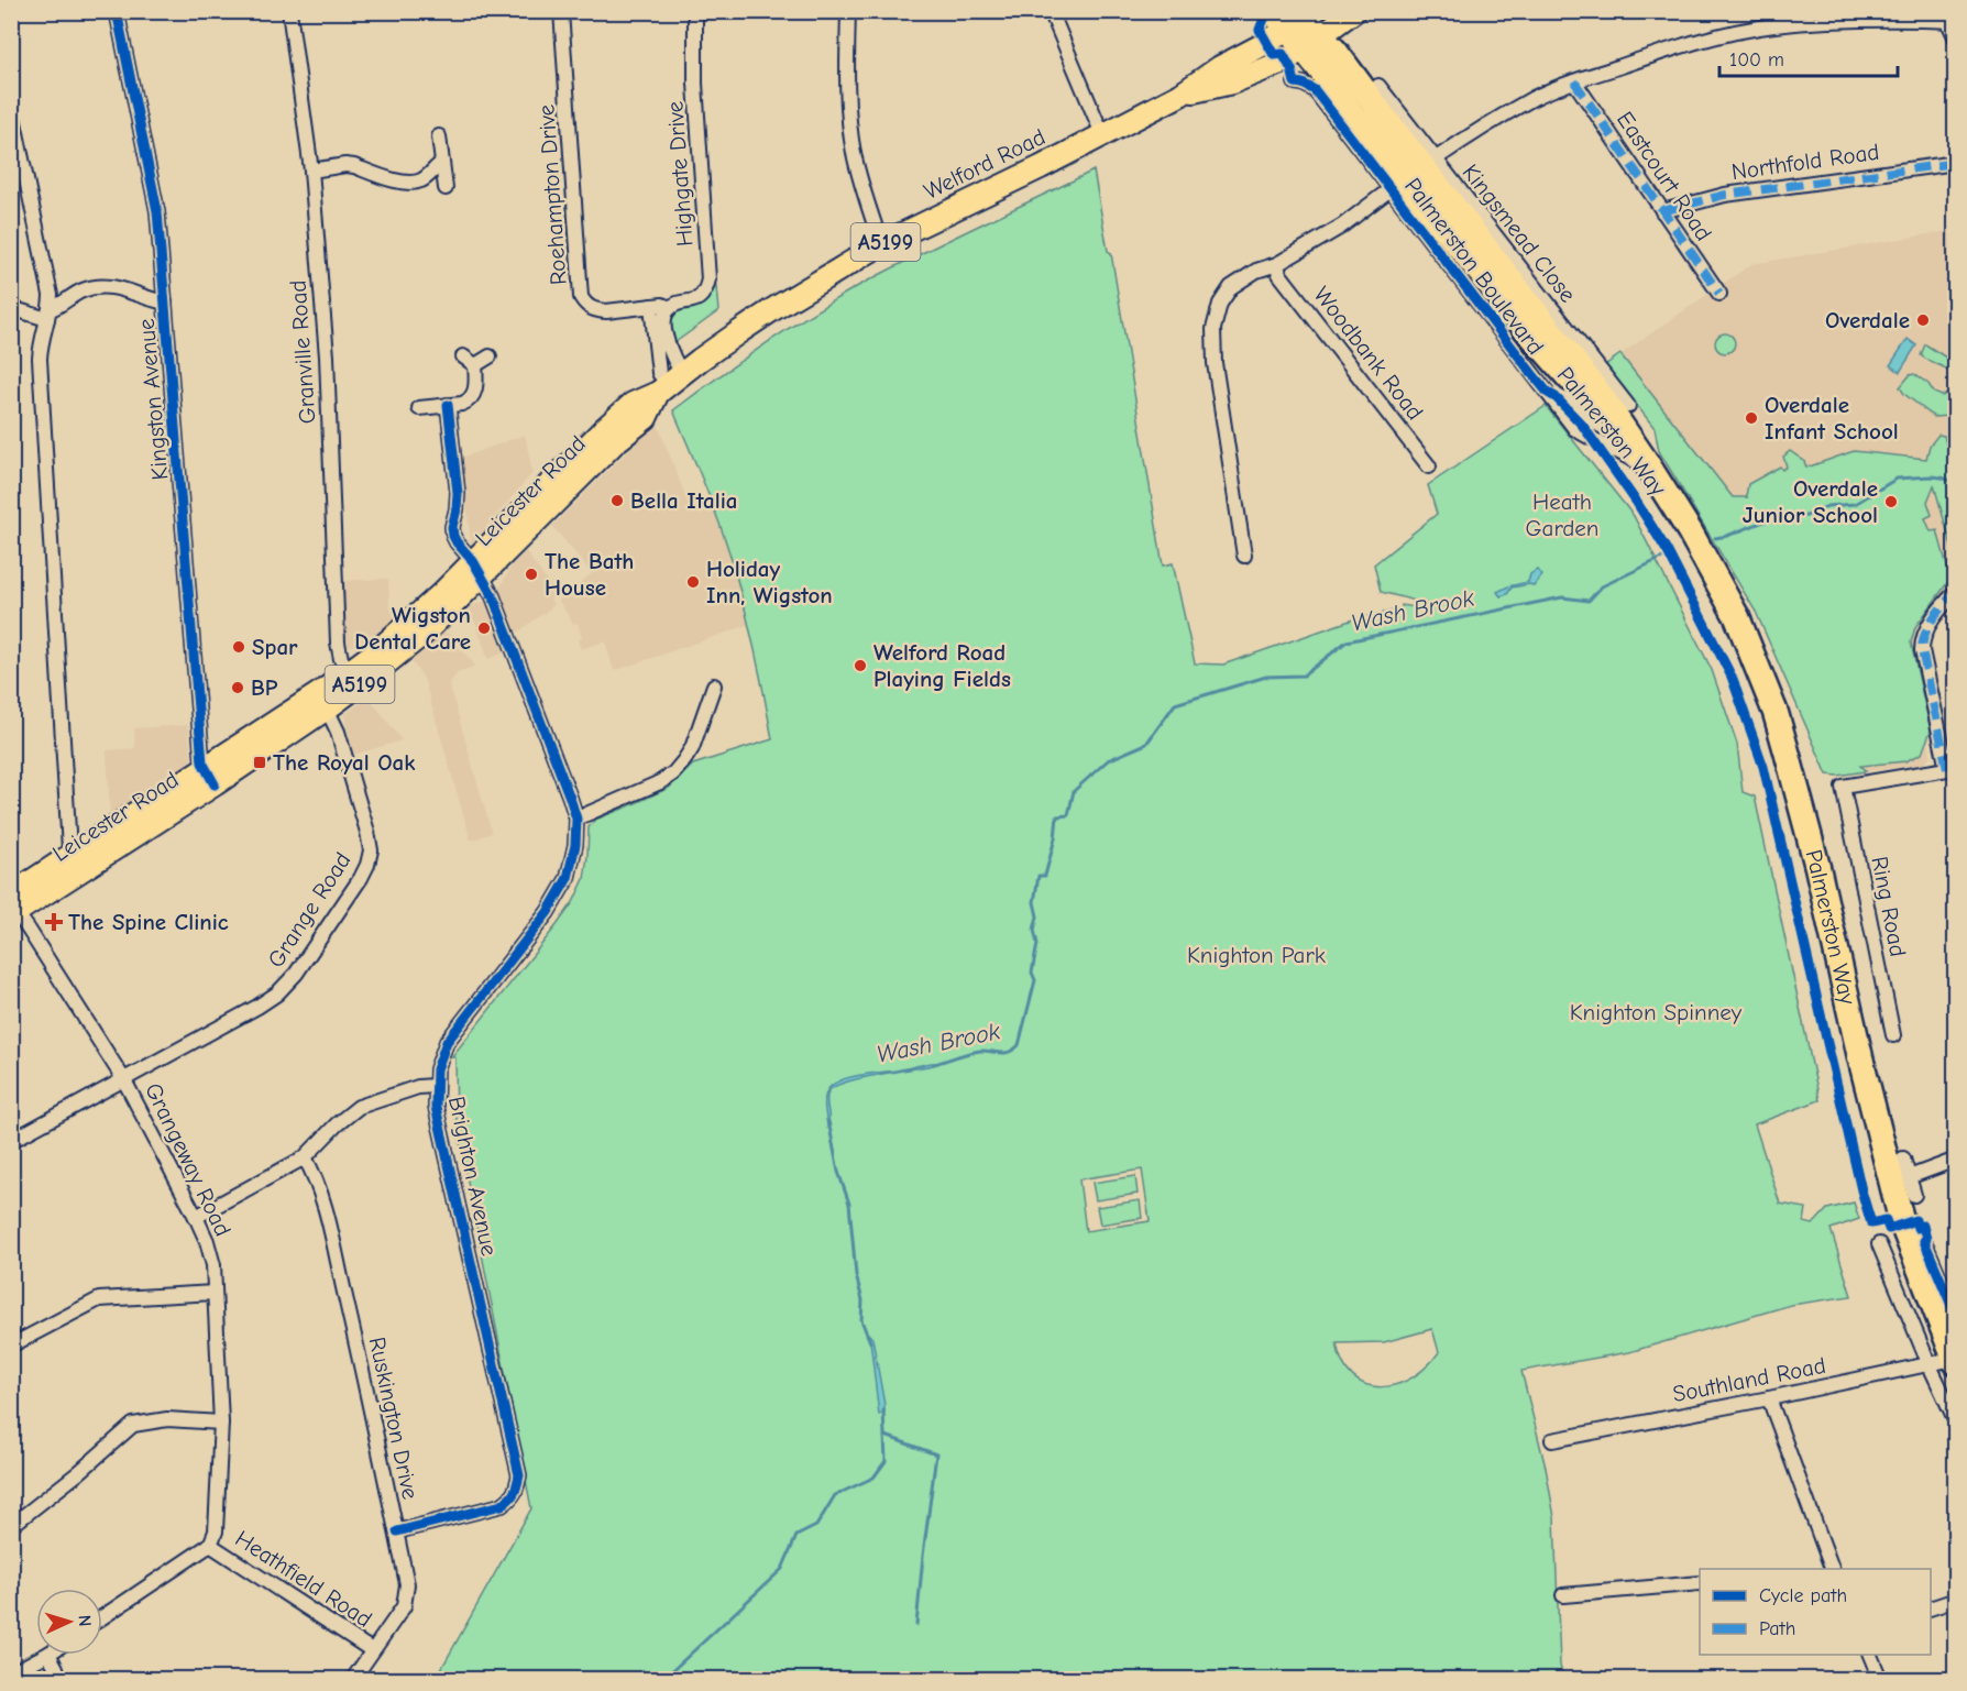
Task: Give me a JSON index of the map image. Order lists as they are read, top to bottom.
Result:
{
  "streets": {
    "highway": ["Palmerston Way"],
    "main road": ["Welford Road", "A5199", "Leicester Road"],
    "street": [
      "Northfold Road",
      "Highgate Drive",
      "Eastcourt Road",
      "Roehampton Drive",
      "Kingsmead Close",
      "Palmerston Boulevard",
      "Granville Road",
      "Woodbank Road",
      "Kingston Avenue",
      "Ring Road",
      "Grange Road",
      "Grangeway Road",
      "Brighton Avenue",
      "Southland Road",
      "Ruskington Drive",
      "Heathfield Road"
    ]
  },
  "crossings": [
    ["Northfold Road", "Eastcourt Road"],
    ["Welford Road", "Palmerston Way"],
    ["Welford Road", "Leicester Road"],
    ["Highgate Drive", "Roehampton Drive"],
    ["Palmerston Boulevard", "Palmerston Way"],
    ["Granville Road", "Leicester Road"],
    ["Kingston Avenue", "Leicester Road"],
    ["Palmerston Way", "Southland Road"],
    ["Leicester Road", "Grange Road"],
    ["Leicester Road", "Grangeway Road"],
    ["Leicester Road", "Brighton Avenue"],
    ["Grange Road", "Grangeway Road"],
    ["Grangeway Road", "Heathfield Road"],
    ["Brighton Avenue", "Ruskington Drive"],
    ["Ruskington Drive", "Heathfield Road"]
  ],
  "water": ["Wash Brook"],
  "parks": ["Heath Garden", "Knighton Park", "Knighton Spinney"],
  "places": {
    "other": [
      "Overdale",
      "Overdale Infant School",
      "Bella Italia",
      "Overdale Junior School",
      "The Bath House",
      "Holiday Inn, Wigston",
      "Wigston Dental Care",
      "Spar",
      "Welford Road Playing Fields",
      "BP"
    ],
    "transit": ["The Royal Oak"],
    "health": ["The Spine Clinic"]
  },
  "legend": ["Cycle path", "Path"],
  "scale_bar": "100 m",
  "north": "right"
}
